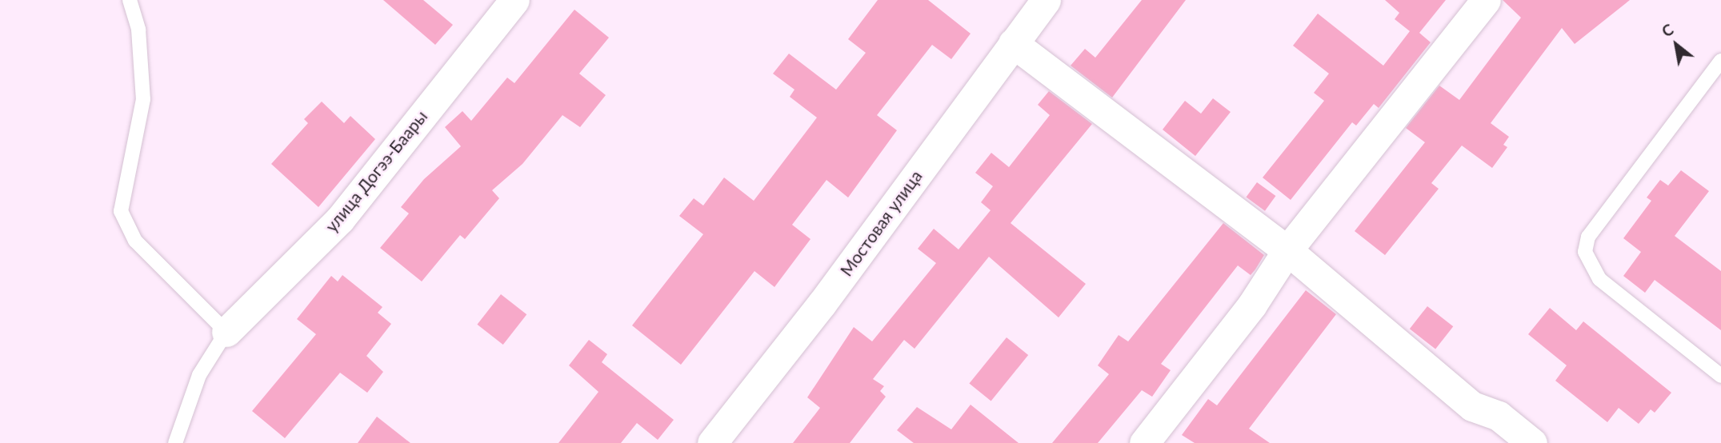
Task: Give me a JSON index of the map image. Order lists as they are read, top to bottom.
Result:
{
  "streets": {
    "street": ["улица Догээ-Баары", "Мостовая улица"]
  },
  "north": "top left"
}
